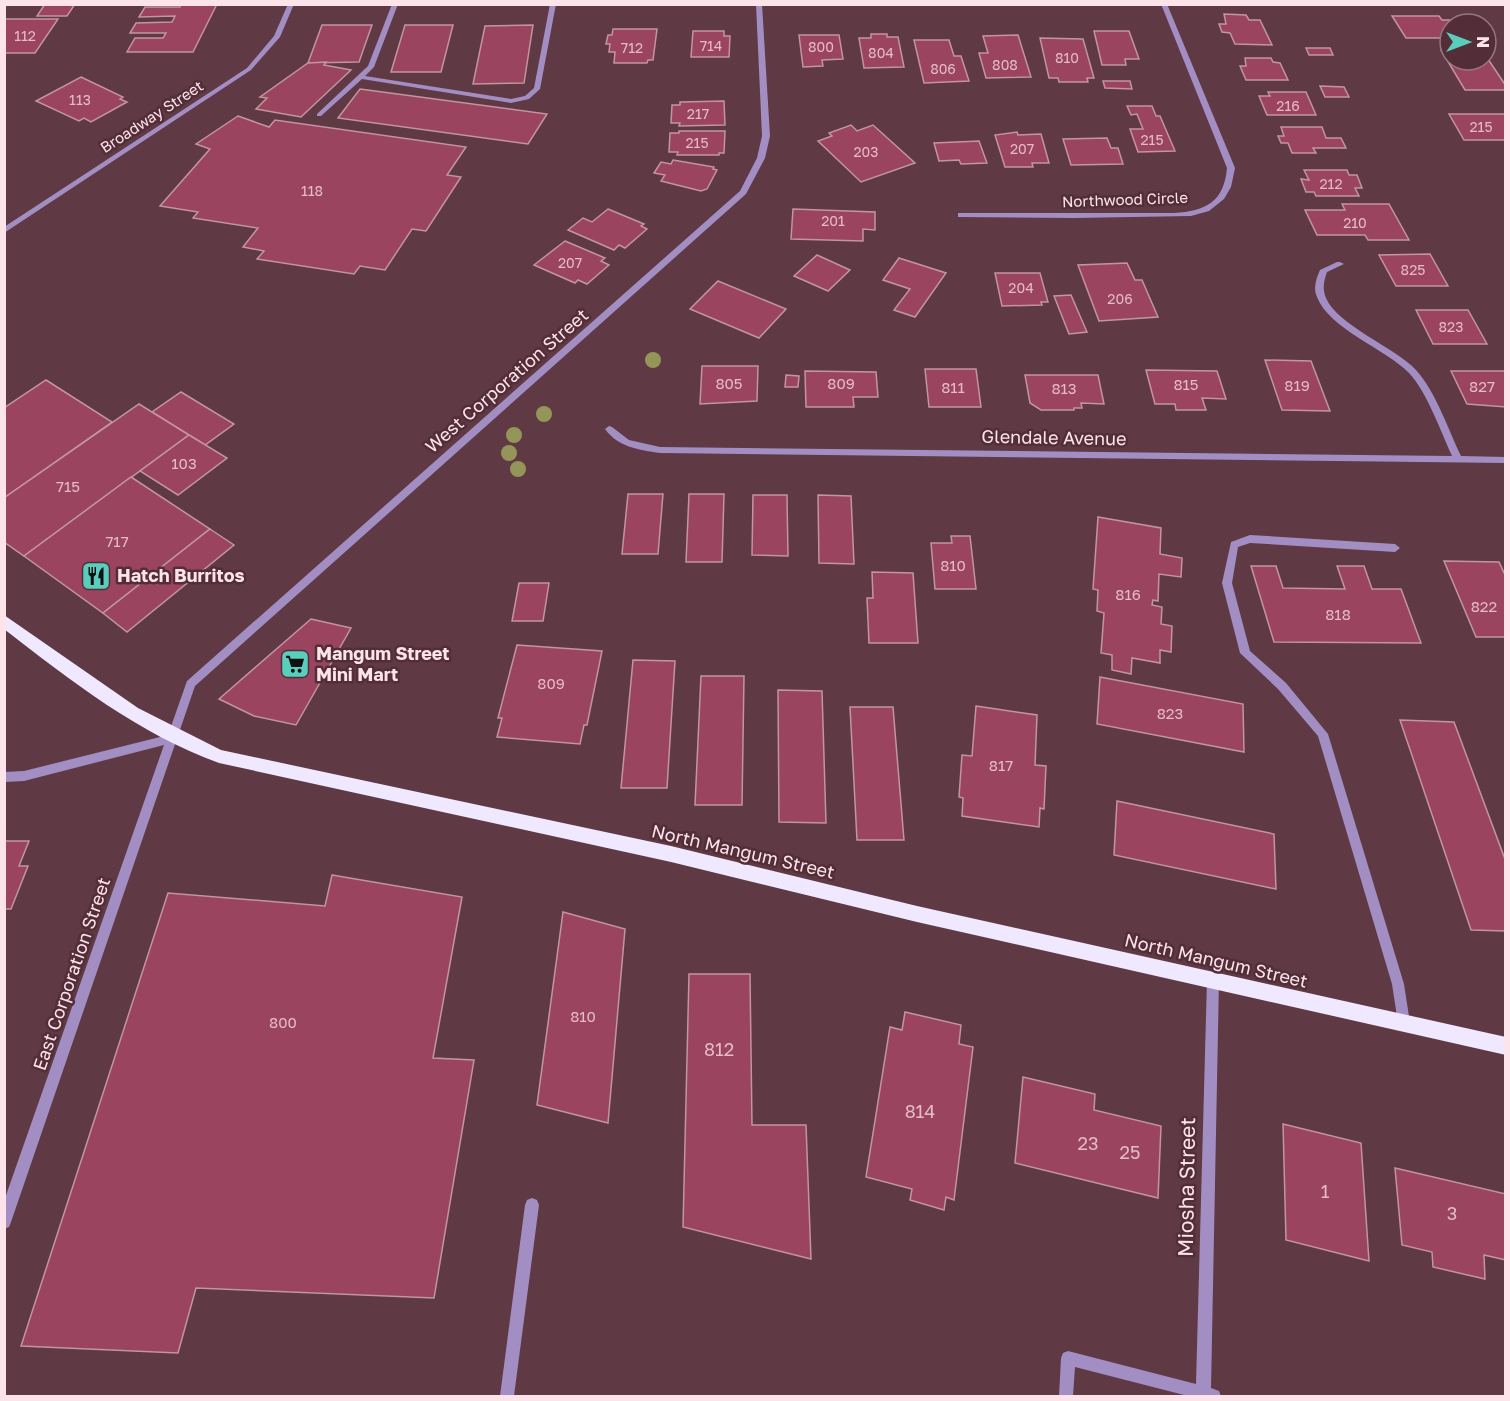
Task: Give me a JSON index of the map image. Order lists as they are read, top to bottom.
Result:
{
  "streets": {
    "main road": ["North Mangum Street"],
    "street": [
      "Broadway Street",
      "Northwood Circle",
      "West Corporation Street",
      "Glendale Avenue",
      "East Corporation Street",
      "Miosha Street"
    ]
  },
  "crossings": [
    ["West Corporation Street", "North Mangum Street"],
    ["West Corporation Street", "East Corporation Street"],
    ["North Mangum Street", "East Corporation Street"],
    ["North Mangum Street", "Miosha Street"]
  ],
  "places": {
    "restaurant": ["Hatch Burritos"],
    "supermarket": ["Mangum Street Mini Mart"]
  },
  "house_numbers": [
    "112",
    "714",
    "800",
    "712",
    "804",
    "810",
    "808",
    "806",
    "113",
    "216",
    "217",
    "215",
    "215",
    "215",
    "207",
    "203",
    "212",
    "118",
    "201",
    "210",
    "207",
    "825",
    "204",
    "206",
    "823",
    "805",
    "809",
    "815",
    "819",
    "827",
    "811",
    "813",
    "103",
    "715",
    "717",
    "810",
    "816",
    "822",
    "818",
    "809",
    "823",
    "817",
    "810",
    "800",
    "812",
    "814",
    "23",
    "25",
    "1",
    "3"
  ],
  "north": "right"
}
